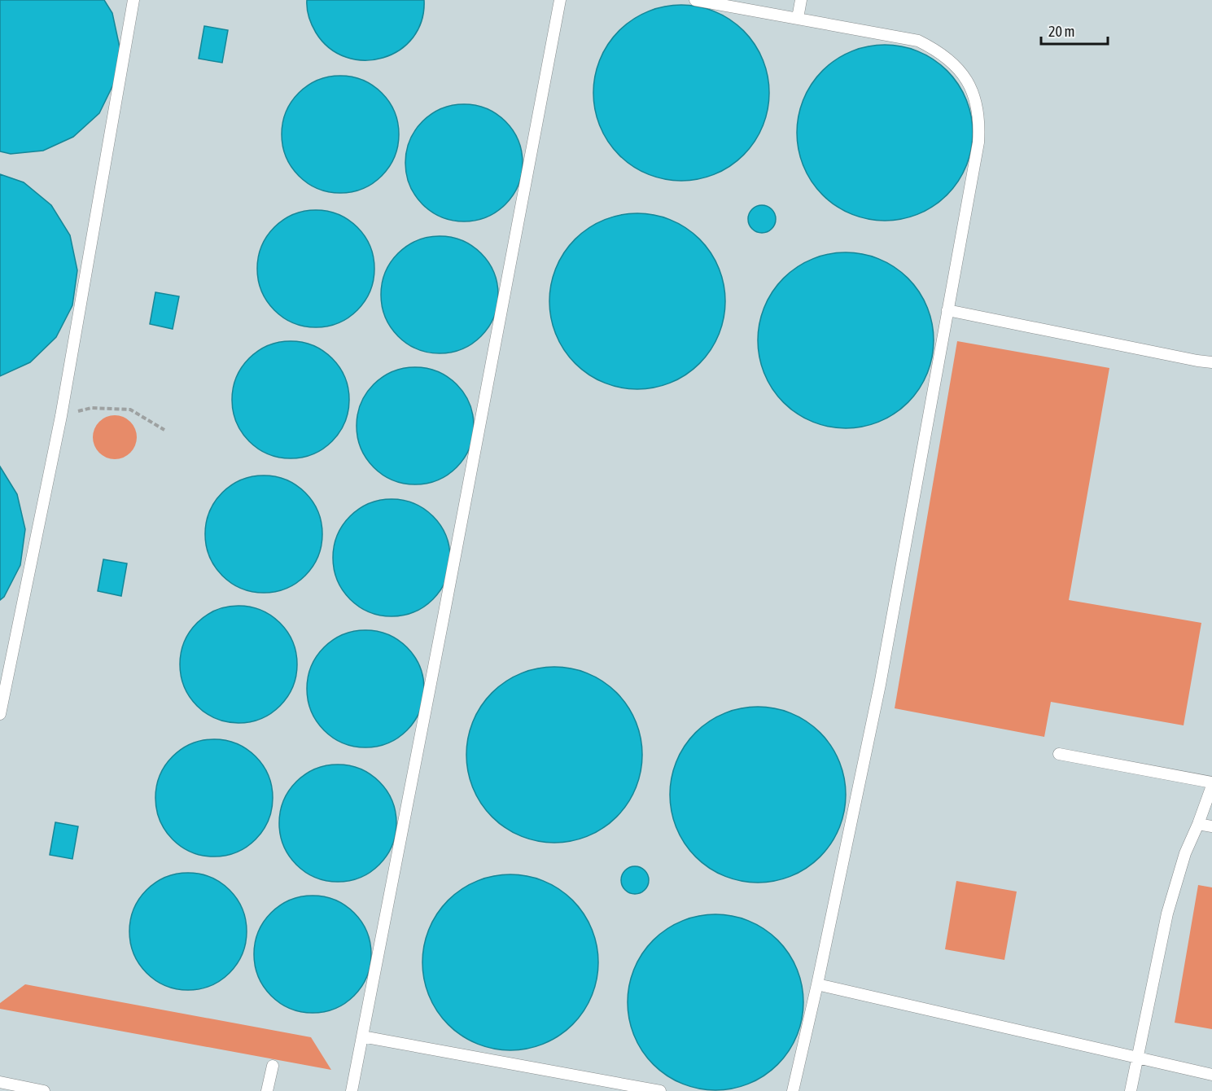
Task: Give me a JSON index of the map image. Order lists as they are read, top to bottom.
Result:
{
  "scale_bar": "20 m"
}
